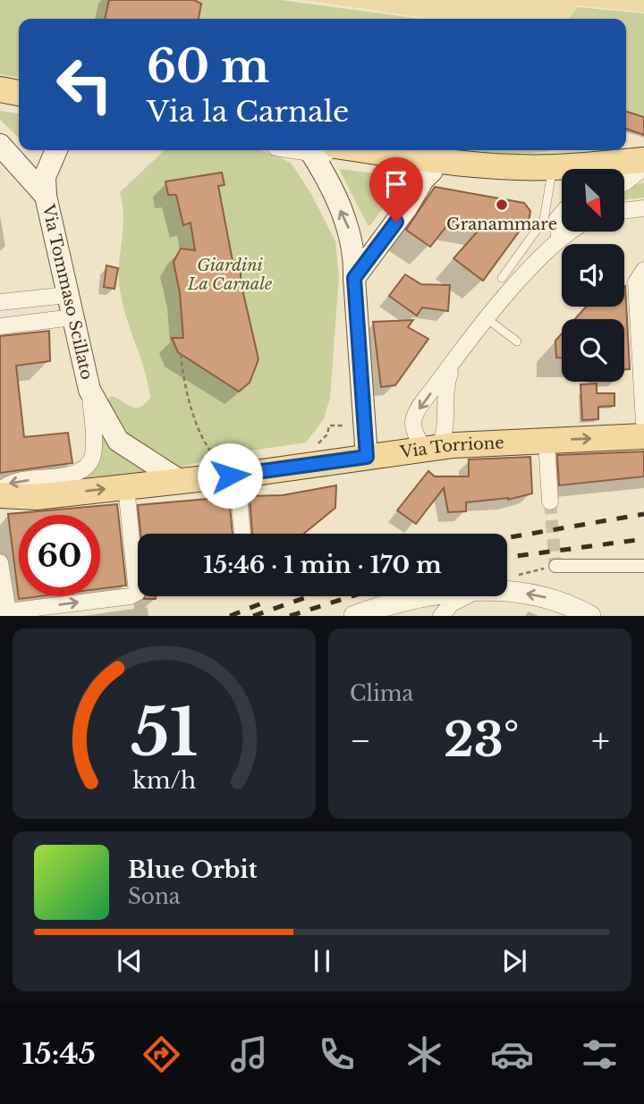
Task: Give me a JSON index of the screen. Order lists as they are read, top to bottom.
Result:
{
  "streets": {
    "main road": ["Via Tommaso Scillato", "Via Torrione"]
  },
  "crossings": [
    ["Via Tommaso Scillato", "Via Torrione"]
  ],
  "parks": ["Giardini La Carnale"],
  "places": ["Granammare"],
  "north": "bottom right",
  "page": {
    "turn": ["60 m", "Via la Carnale"],
    "limit": "60",
    "trip": "15:46 · 1 min · 170 m",
    "tile": "Clima",
    "heat": ["−", "23°", "+"],
    "song": ["Blue Orbit", "Sona"],
    "tabs": "15:45",
    "gauge": ["51", "km/h"]
  }
}
